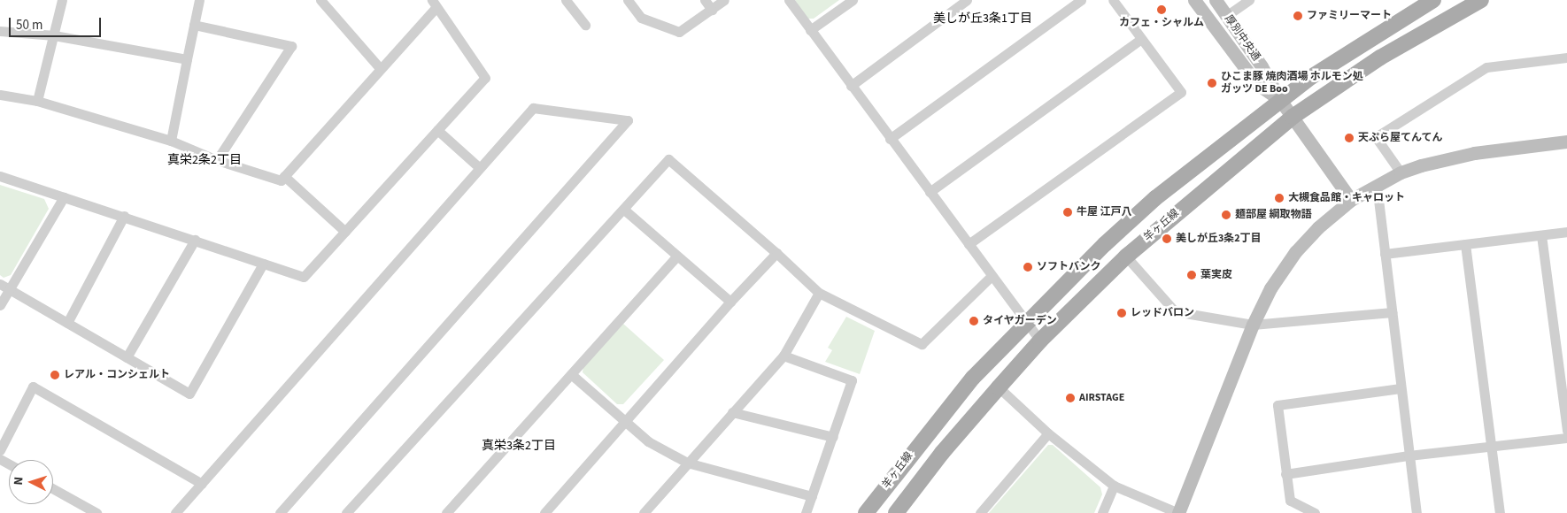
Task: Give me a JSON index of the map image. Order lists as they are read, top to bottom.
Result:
{
  "streets": {
    "main road": ["羊ヶ丘線"],
    "street": ["厚別中央通"]
  },
  "crossings": [
    ["厚別中央通", "羊ヶ丘線"]
  ],
  "districts": ["美しが丘3条1丁目", "真栄2条2丁目", "真栄3条2丁目"],
  "places": [
    "カフェ・シャルム",
    "ファミリーマート",
    "ひこま豚 焼肉酒場 ホルモン処 ガッツ DE Boo",
    "天ぷら屋てんてん",
    "大槻食品館・キャロット",
    "牛屋 江戸八",
    "麺部屋 綱取物語",
    "美しが丘3条2丁目",
    "ソフトバンク",
    "葉実皮",
    "レッドバロン",
    "タイヤガーデン",
    "レアル・コンシェルト",
    "AIRSTAGE"
  ],
  "scale_bar": "50 m",
  "north": "left"
}
